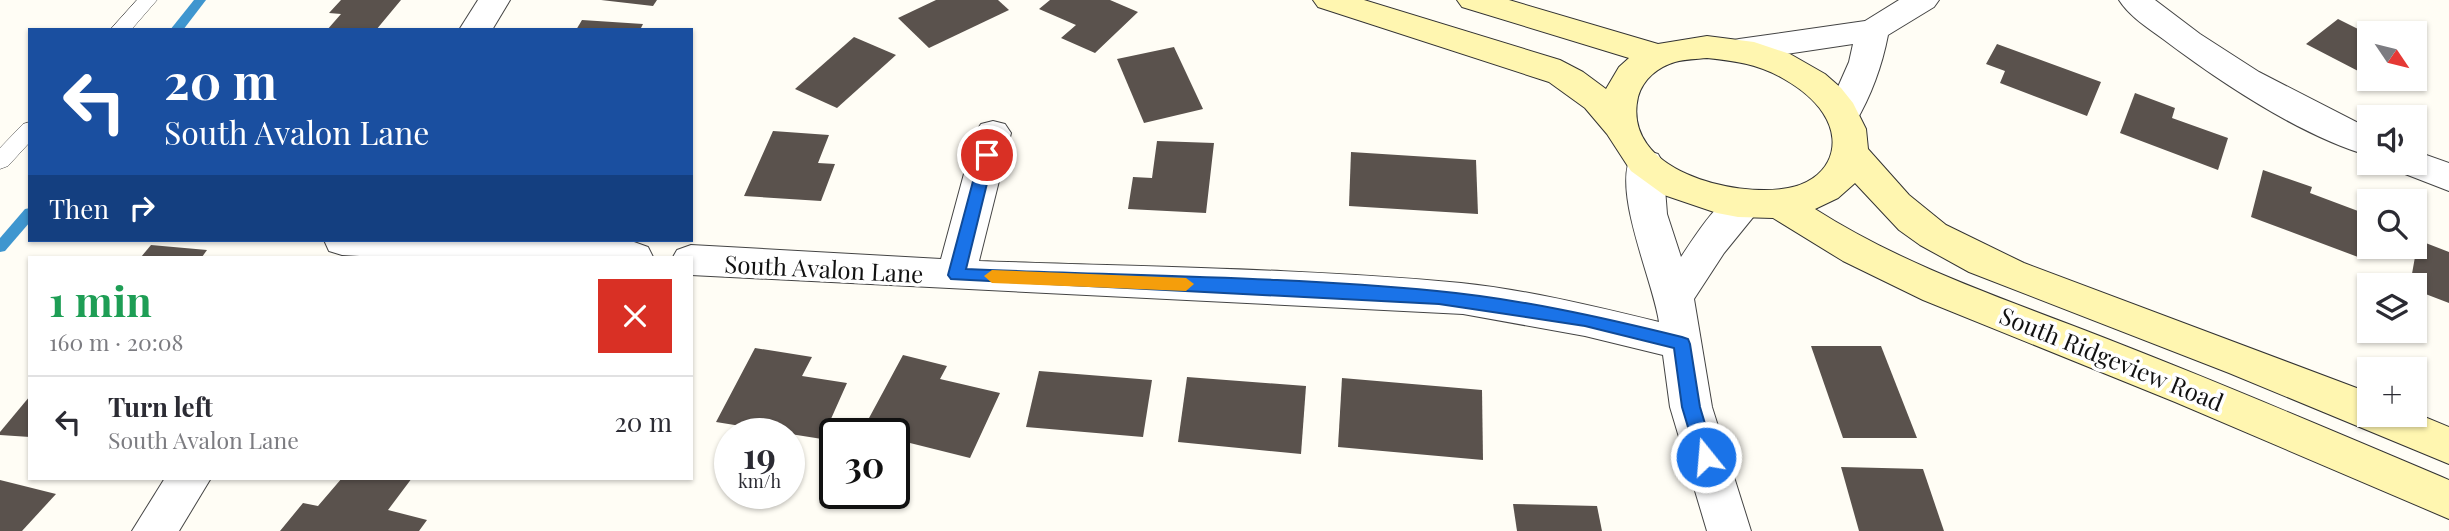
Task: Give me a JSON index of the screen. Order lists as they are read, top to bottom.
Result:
{
  "streets": {
    "main road": ["South Ridgeview Road"],
    "street": ["South Avalon Lane"]
  },
  "north": "bottom right",
  "page": {
    "map_buttons": "+",
    "turn": ["20 m", "South Avalon Lane"],
    "then": "Then",
    "heading": ["1 min", "160 m · 20:08"],
    "list": [
      {
        "name": "Turn left",
        "note": "South Avalon Lane",
        "value": "20 m"
      }
    ],
    "speed": "19 km/h",
    "limit": "30"
  }
}
